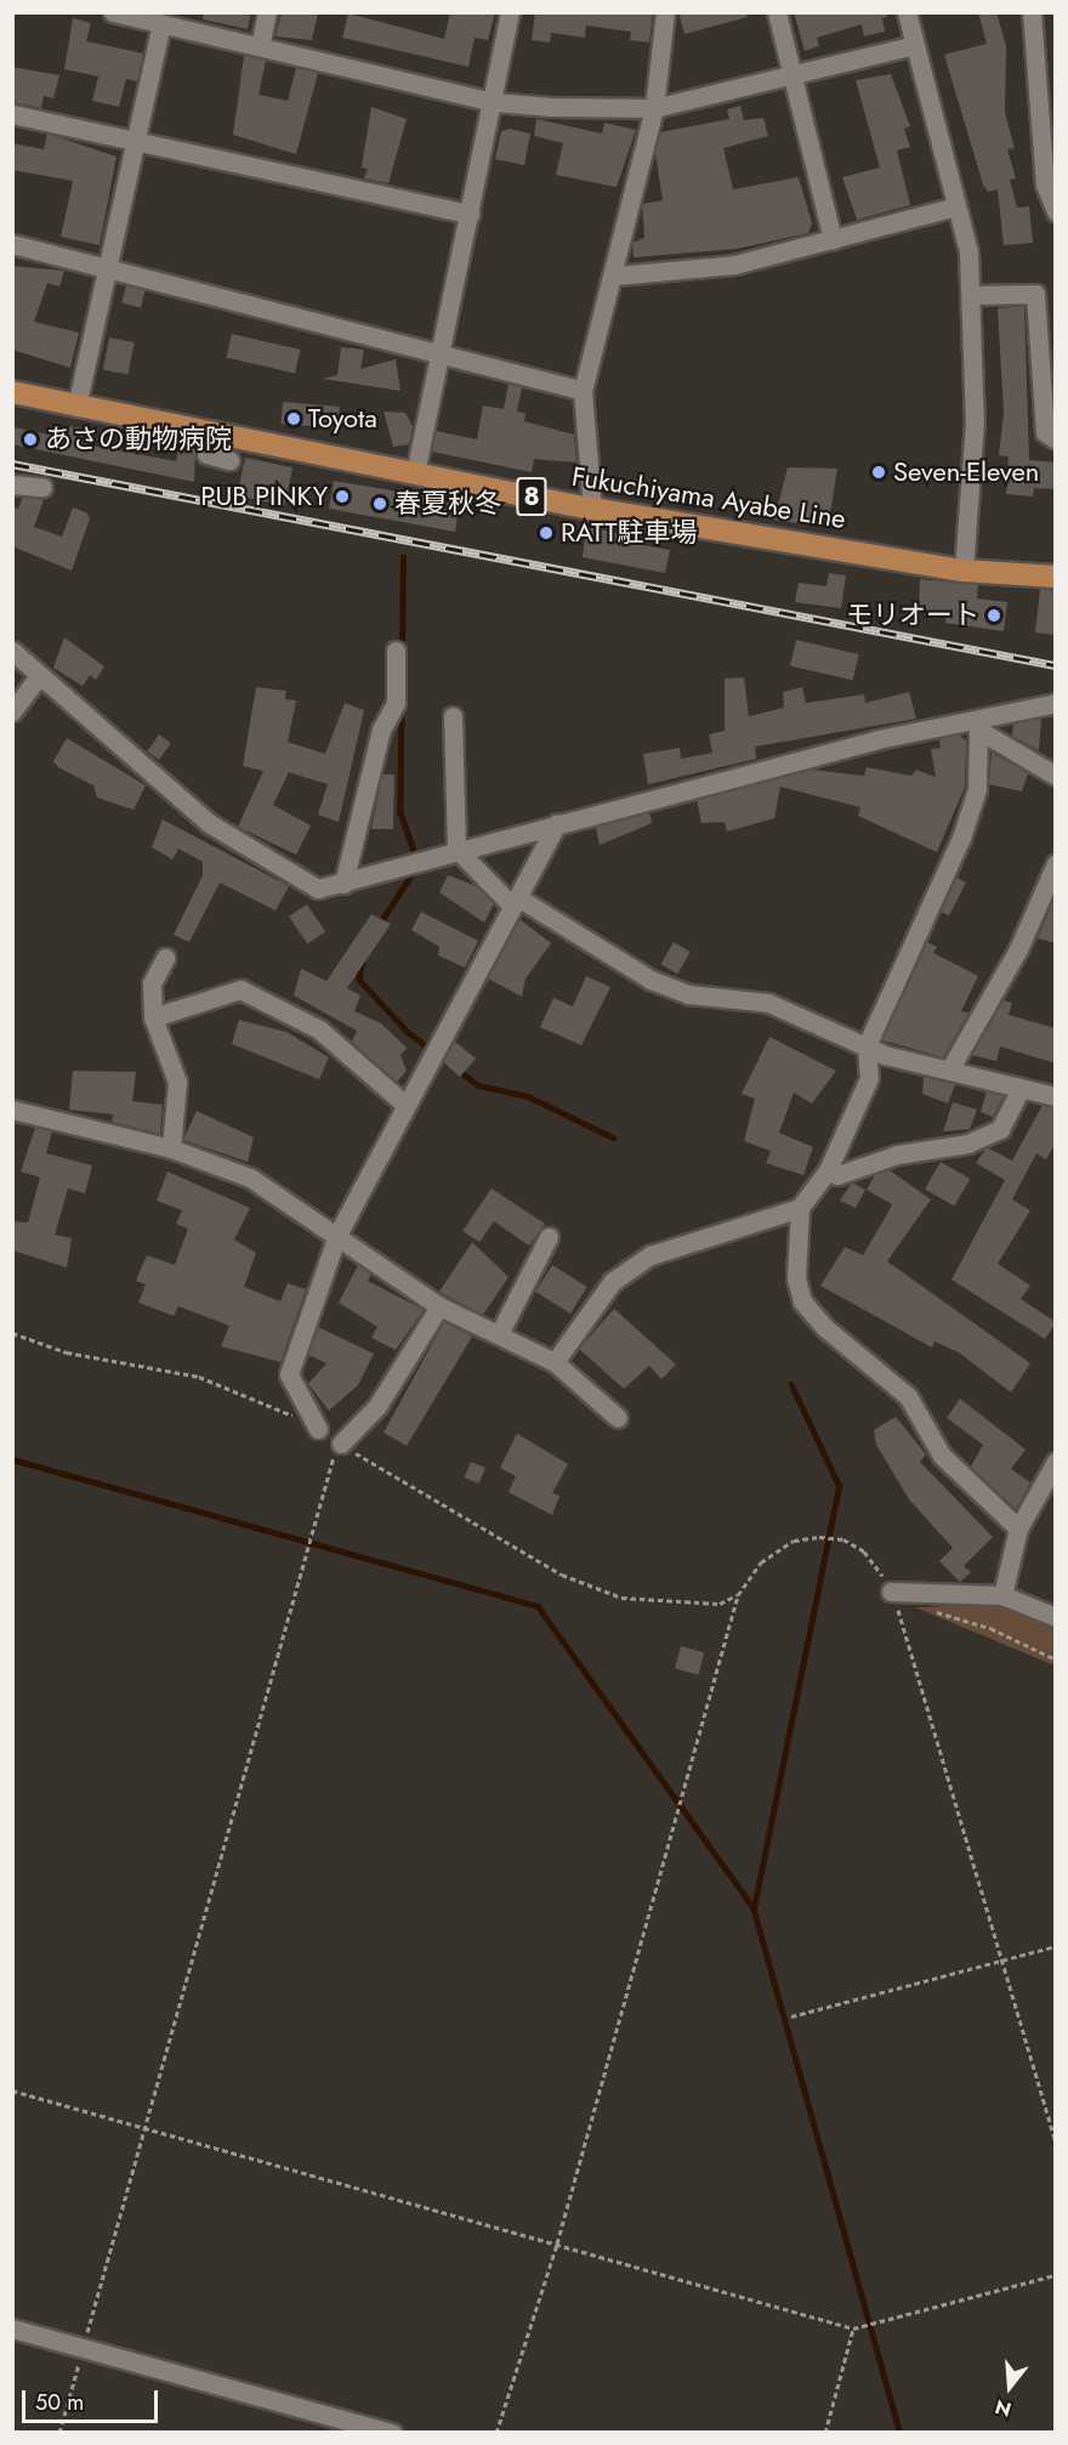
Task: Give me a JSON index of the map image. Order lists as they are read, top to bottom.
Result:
{
  "streets": {
    "main road": ["8", "Fukuchiyama Ayabe Line"]
  },
  "places": [
    "Toyota",
    "あさの動物病院",
    "Seven-Eleven",
    "PUB PINKY",
    "春夏秋冬",
    "RATT駐車場",
    "モリオート"
  ],
  "scale_bar": "50 m",
  "north": "bottom"
}
